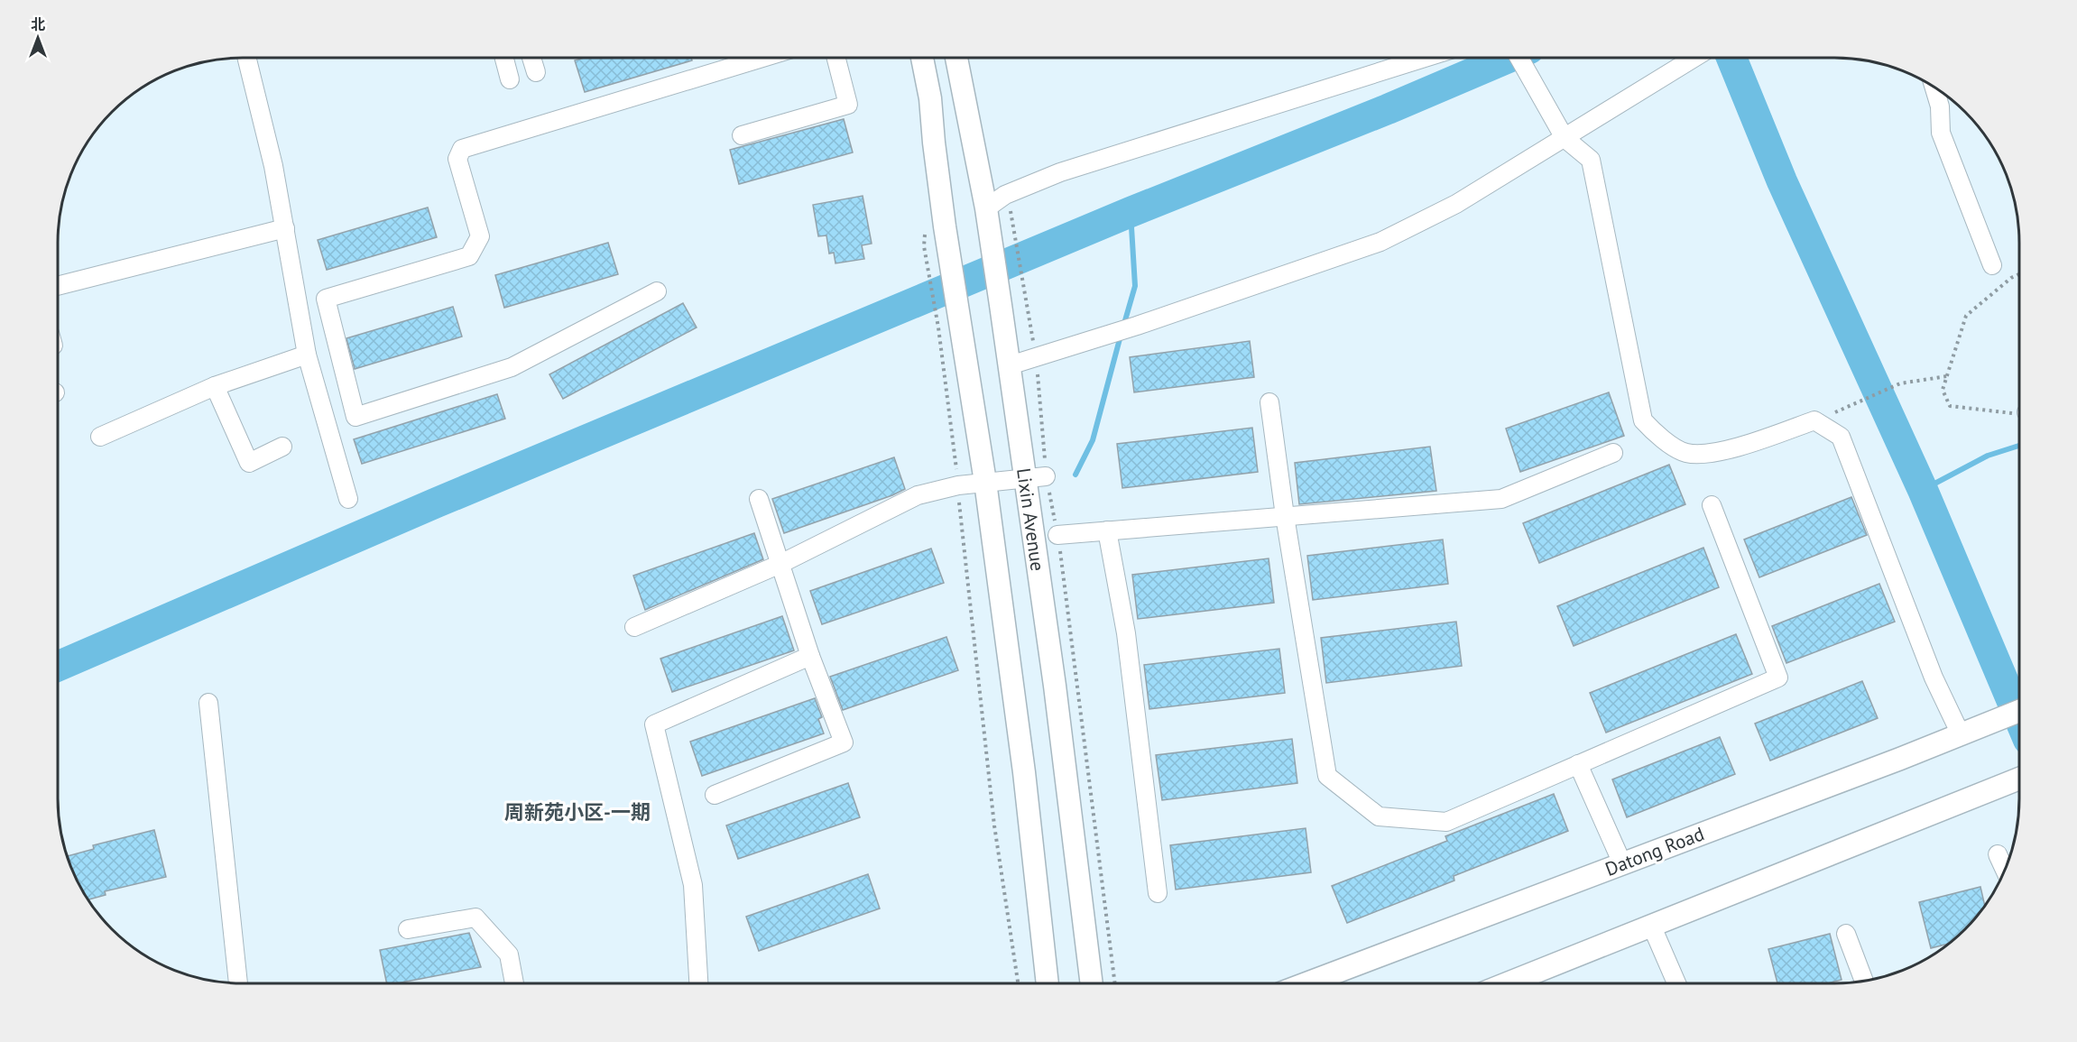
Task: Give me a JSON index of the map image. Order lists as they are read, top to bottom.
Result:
{
  "streets": {
    "street": ["Lixin Avenue", "Datong Road"]
  },
  "districts": ["周新苑小区-一期"],
  "north": "top"
}
